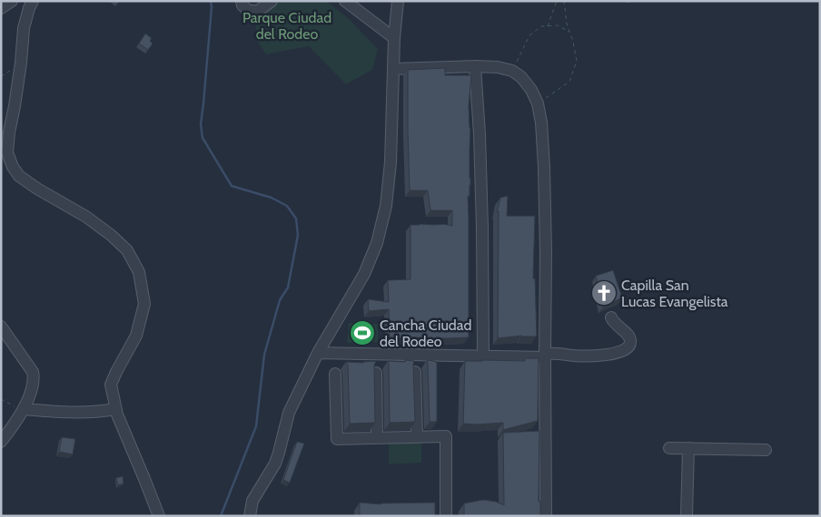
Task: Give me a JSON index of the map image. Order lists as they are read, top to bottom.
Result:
{
  "parks": ["Parque Ciudad del Rodeo"],
  "places": {
    "church": ["Capilla San Lucas Evangelista"],
    "sports": ["Cancha Ciudad del Rodeo"]
  }
}
